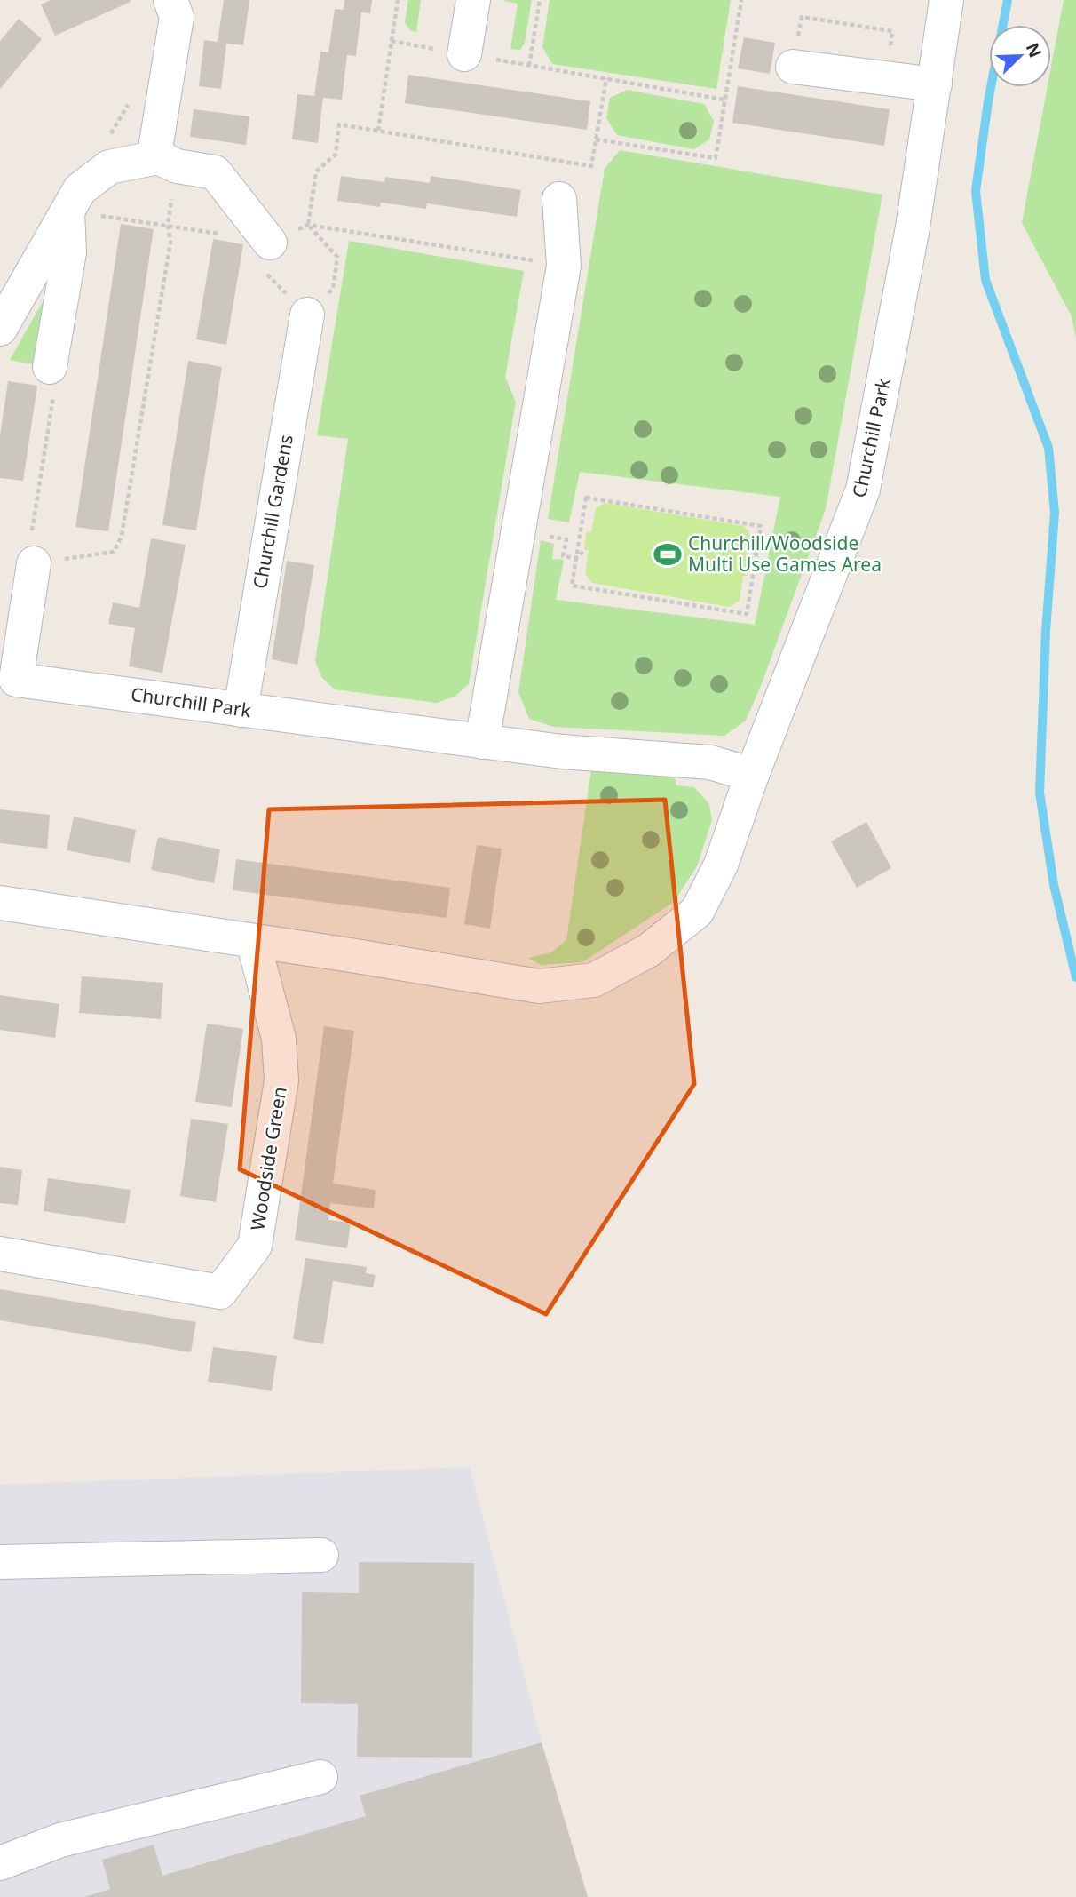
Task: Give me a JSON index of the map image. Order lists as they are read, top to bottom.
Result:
{
  "streets": {
    "street": ["Churchill Park", "Churchill Gardens", "Woodside Green"]
  },
  "crossings": [
    ["Churchill Park", "Churchill Gardens"],
    ["Churchill Park", "Woodside Green"]
  ],
  "places": {
    "sports": ["Churchill/Woodside Multi Use Games Area"]
  },
  "north": "top right"
}
